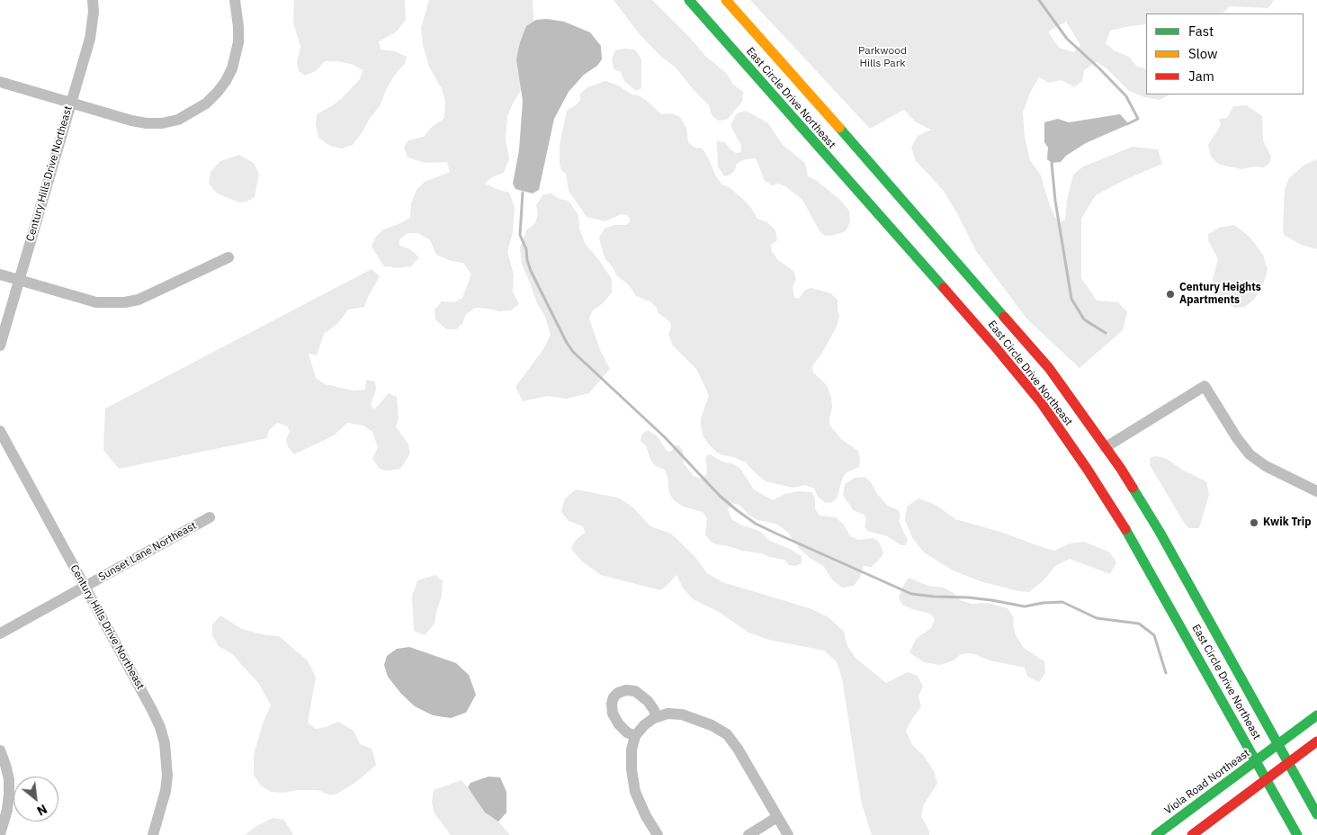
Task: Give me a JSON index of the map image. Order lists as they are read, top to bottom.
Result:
{
  "streets": {
    "main road": ["East Circle Drive Northeast", "Viola Road Northeast"],
    "street": ["Century Hills Drive Northeast", "Sunset Lane Northeast"]
  },
  "crossings": [
    ["East Circle Drive Northeast", "Viola Road Northeast"],
    ["Century Hills Drive Northeast", "Sunset Lane Northeast"]
  ],
  "parks": ["Parkwood Hills Park"],
  "places": ["Century Heights Apartments", "Kwik Trip"],
  "legend": ["Fast", "Slow", "Jam"],
  "north": "bottom right"
}
